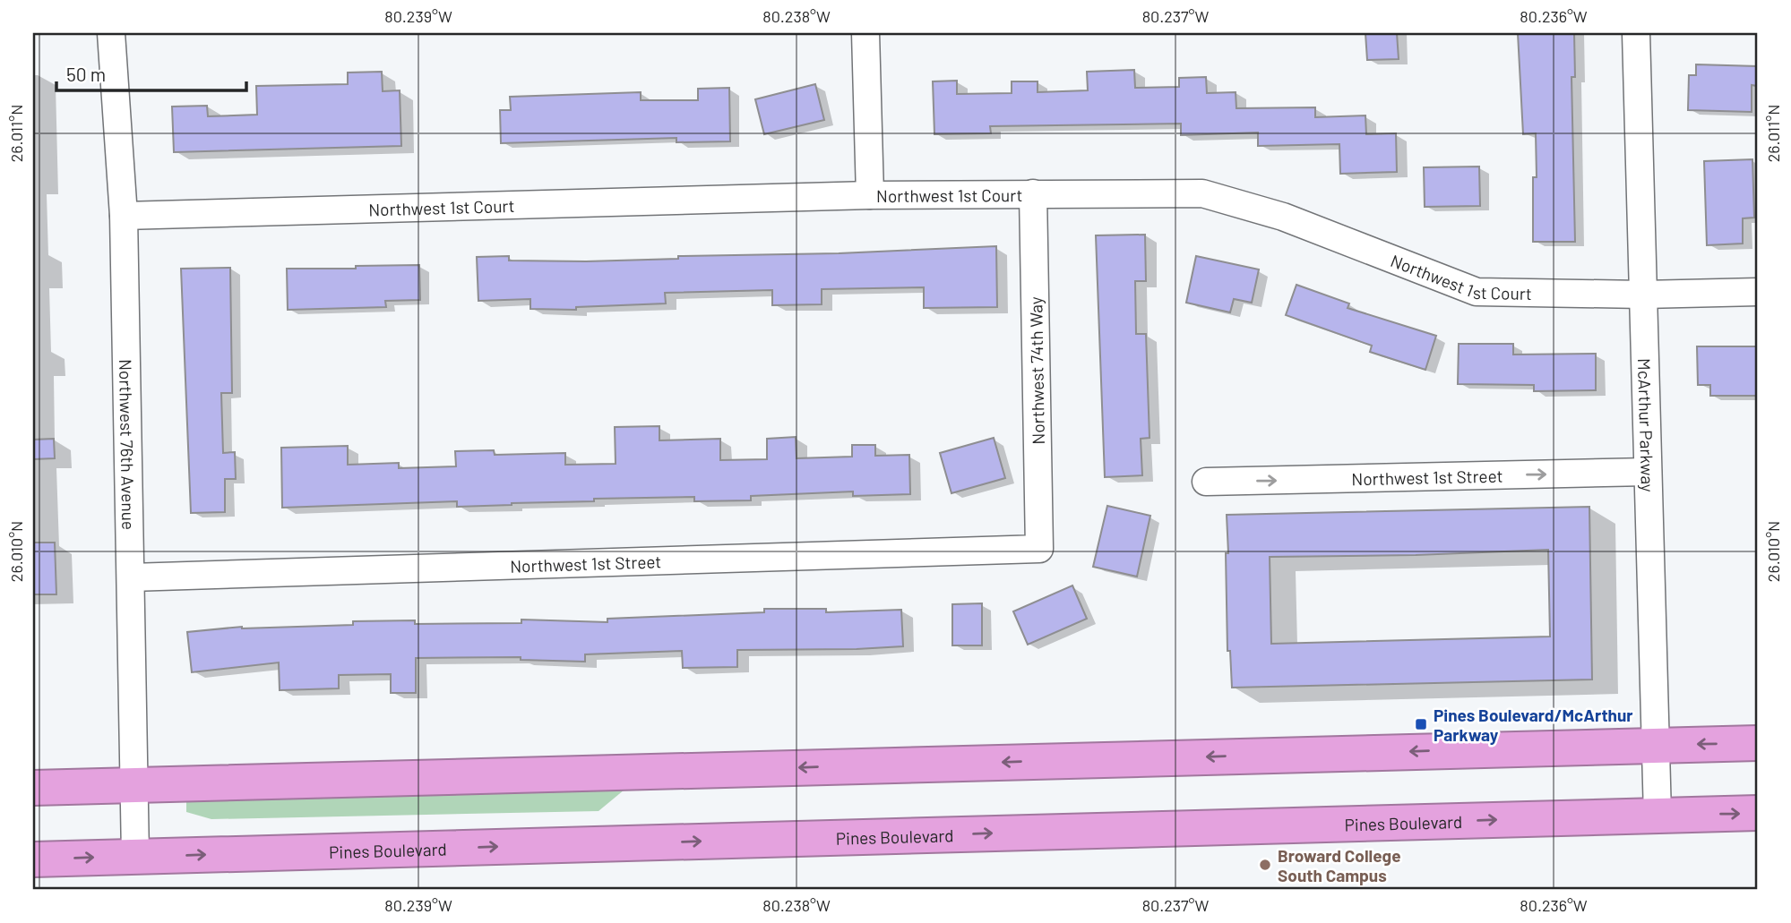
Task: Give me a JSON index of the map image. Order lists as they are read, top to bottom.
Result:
{
  "streets": {
    "highway": ["Pines Boulevard"],
    "street": [
      "Northwest 1st Court",
      "Northwest 74th Way",
      "McArthur Parkway",
      "Northwest 76th Avenue",
      "Northwest 1st Street"
    ]
  },
  "crossings": [
    ["Northwest 1st Court", "Northwest 74th Way"],
    ["Northwest 1st Court", "McArthur Parkway"],
    ["Northwest 1st Court", "Northwest 76th Avenue"],
    ["Northwest 74th Way", "Northwest 1st Street"],
    ["McArthur Parkway", "Northwest 1st Street"],
    ["McArthur Parkway", "Pines Boulevard"],
    ["Northwest 76th Avenue", "Northwest 1st Street"],
    ["Northwest 76th Avenue", "Pines Boulevard"]
  ],
  "places": {
    "transit": ["Pines Boulevard/McArthur Parkway"],
    "other": ["Broward College South Campus"]
  },
  "scale_bar": "50 m",
  "coordinates": [
    "80.239°W",
    "80.238°W",
    "80.237°W",
    "80.236°W",
    "26.011°N",
    "26.010°N"
  ]
}
